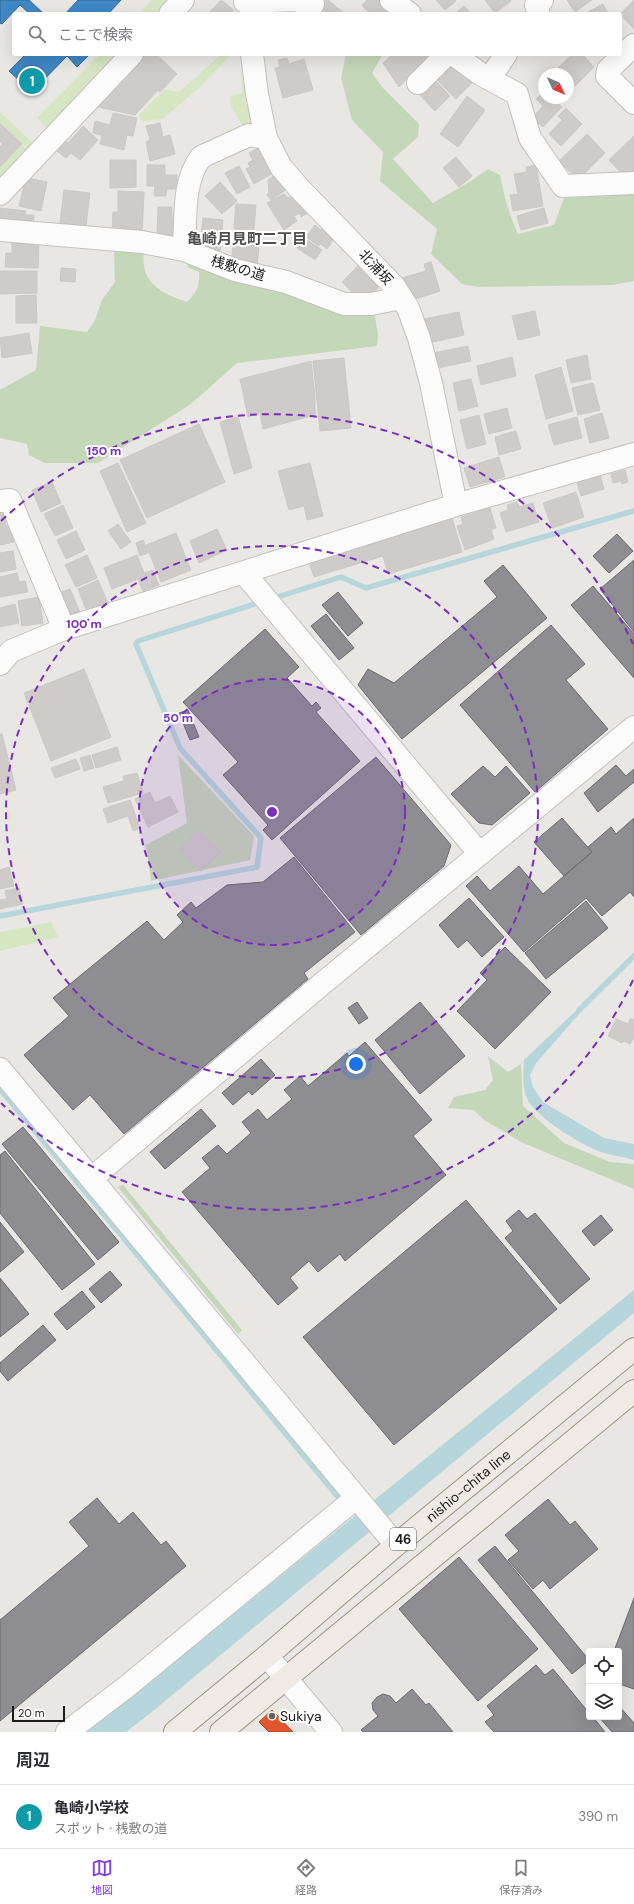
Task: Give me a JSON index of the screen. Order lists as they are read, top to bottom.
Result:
{
  "streets": {
    "main road": ["nishio-chita line", "46"],
    "street": ["北浦坂", "桟敷の道"]
  },
  "crossings": [
    ["北浦坂", "桟敷の道"]
  ],
  "districts": ["亀崎月見町二丁目"],
  "places": ["Sukiya"],
  "scale_bar": "20 m",
  "north": "bottom right",
  "page": {
    "search": "ここで検索",
    "pins": "1",
    "scale": "20 m",
    "heading": "周辺",
    "list": [
      {
        "mark": "1",
        "name": "亀崎小学校",
        "note": "スポット · 桟敷の道",
        "value": "390 m"
      }
    ],
    "nav": ["地図", "経路", "保存済み"]
  },
  "rings": ["150 m", "100 m", "50 m"]
}
